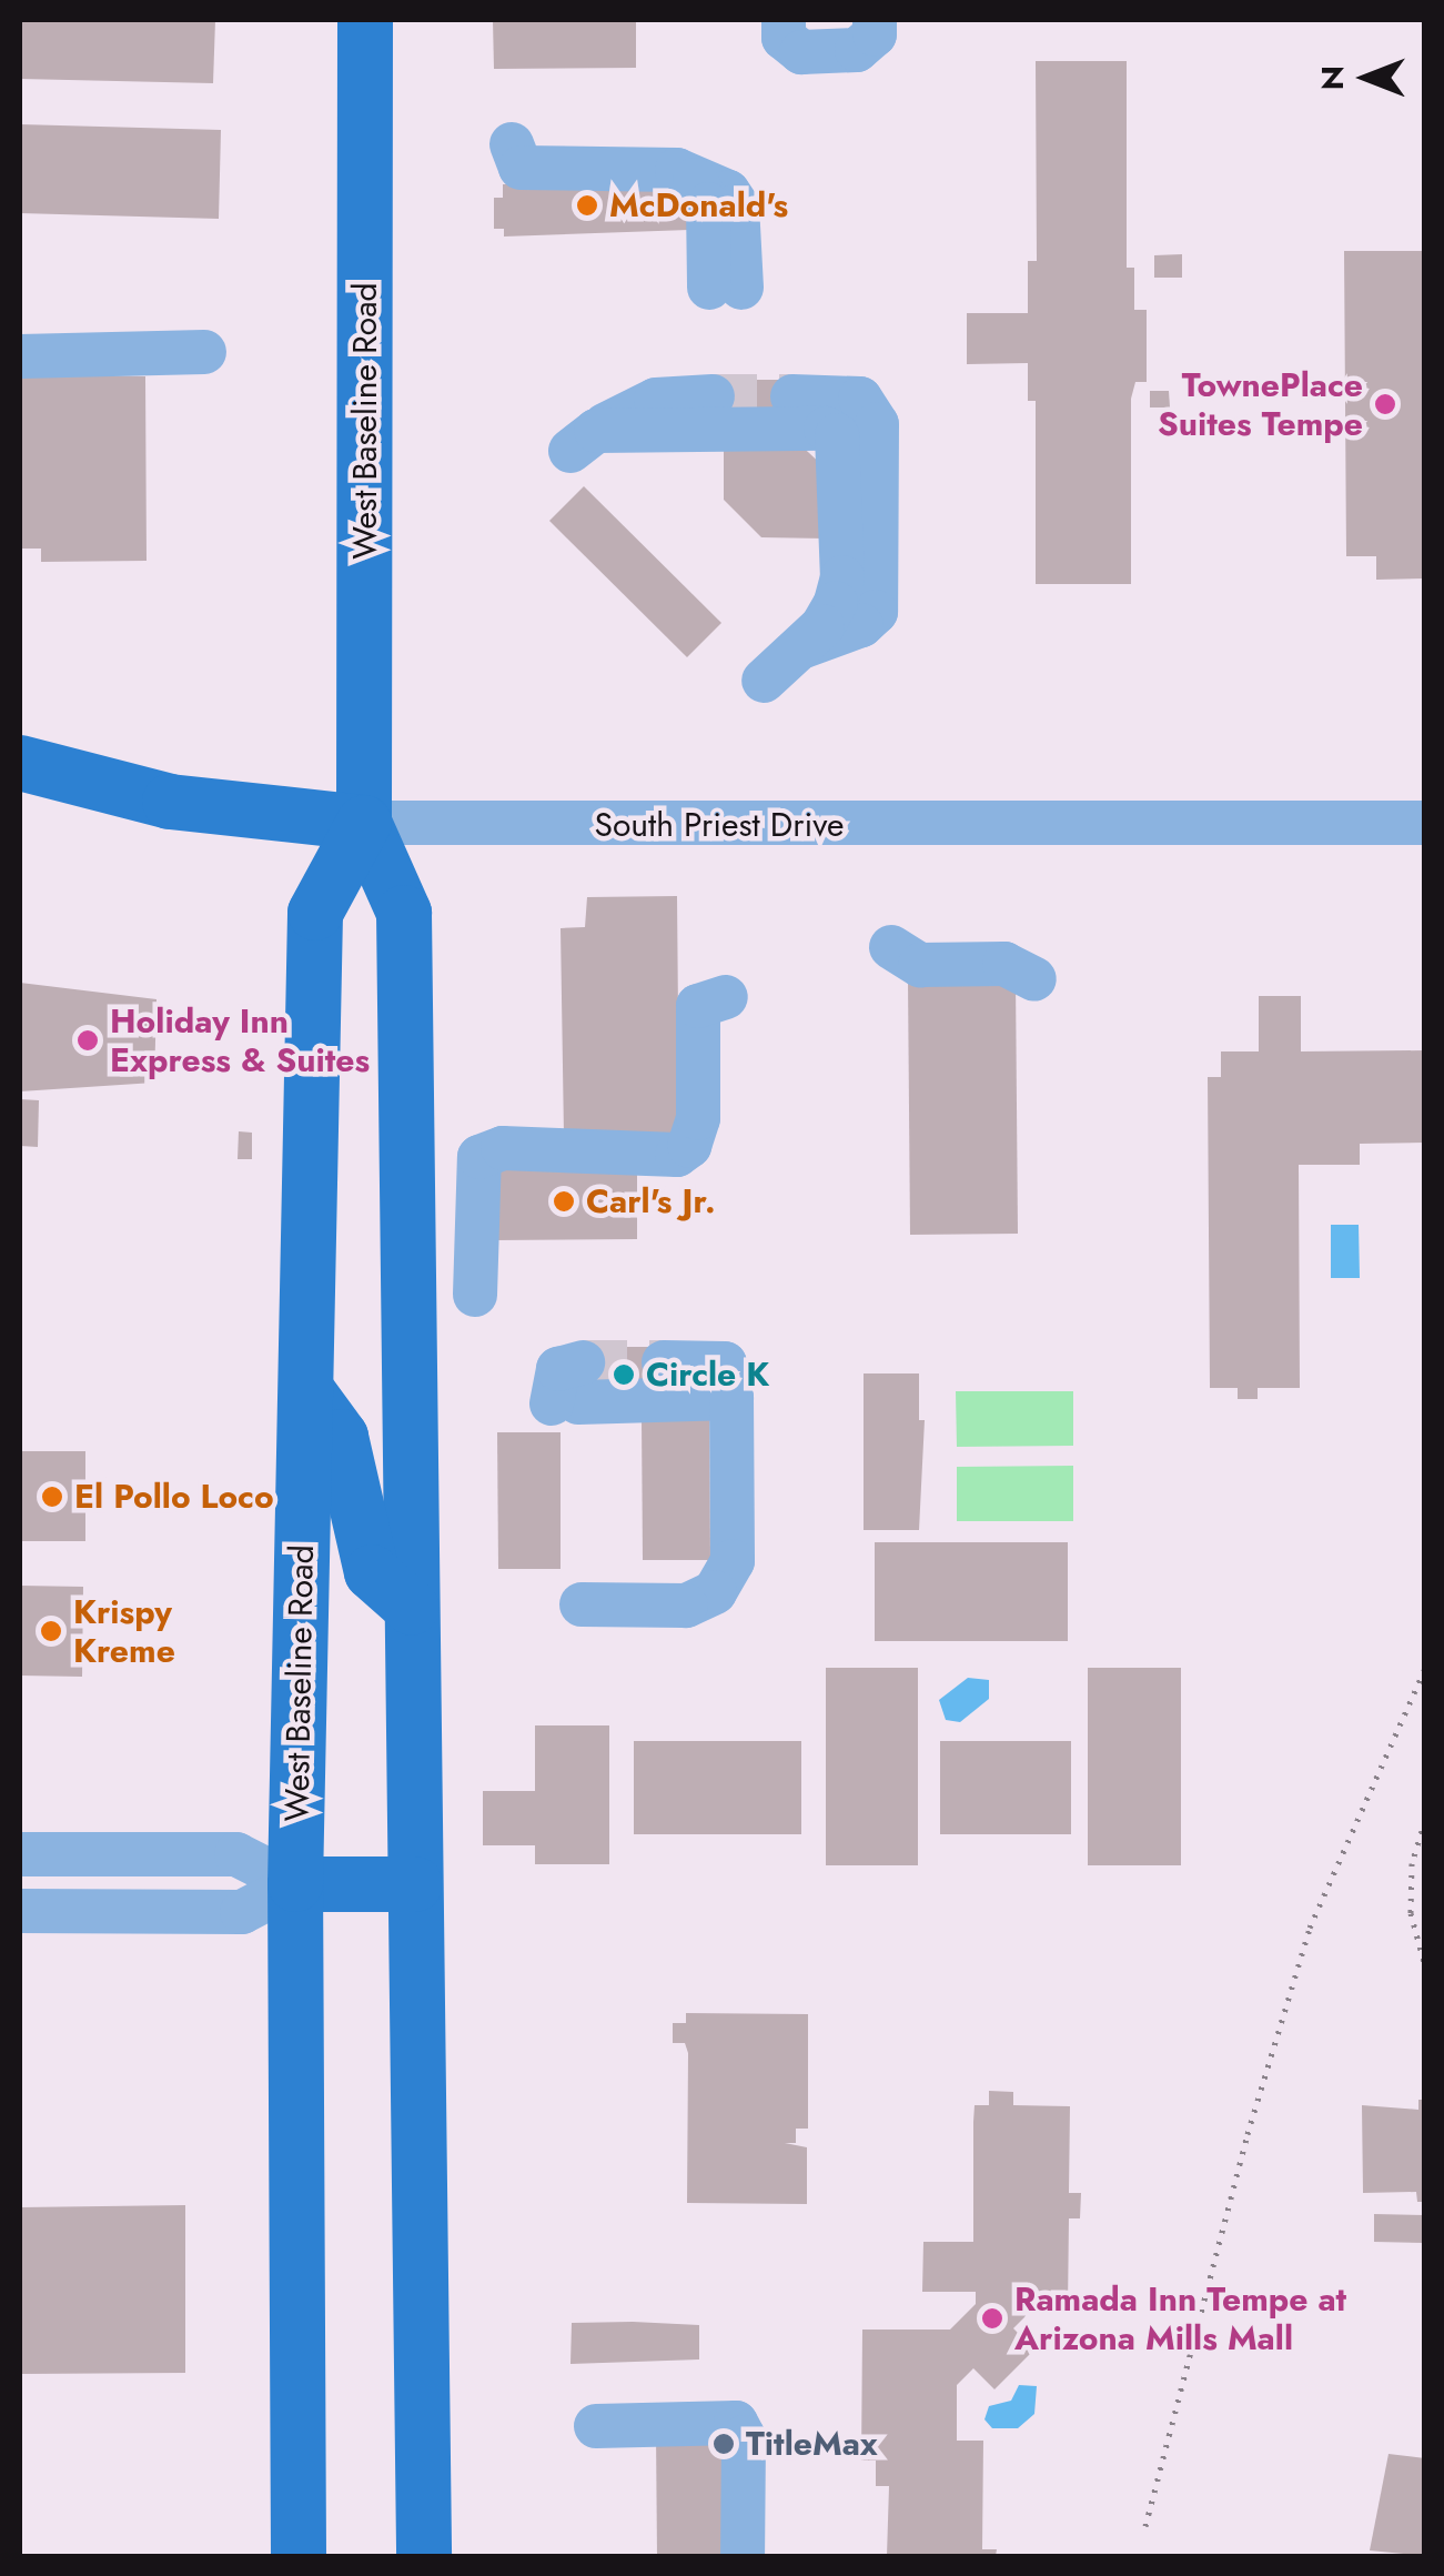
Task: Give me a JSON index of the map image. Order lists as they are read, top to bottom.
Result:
{
  "streets": {
    "main road": ["West Baseline Road", "South Priest Drive"]
  },
  "crossings": [
    ["West Baseline Road", "South Priest Drive"]
  ],
  "places": [
    "McDonald's",
    "TownePlace Suites Tempe",
    "Holiday Inn Express & Suites",
    "Carl's Jr.",
    "Circle K",
    "El Pollo Loco",
    "Krispy Kreme",
    "Ramada Inn Tempe at Arizona Mills Mall",
    "TitleMax"
  ],
  "north": "left"
}
